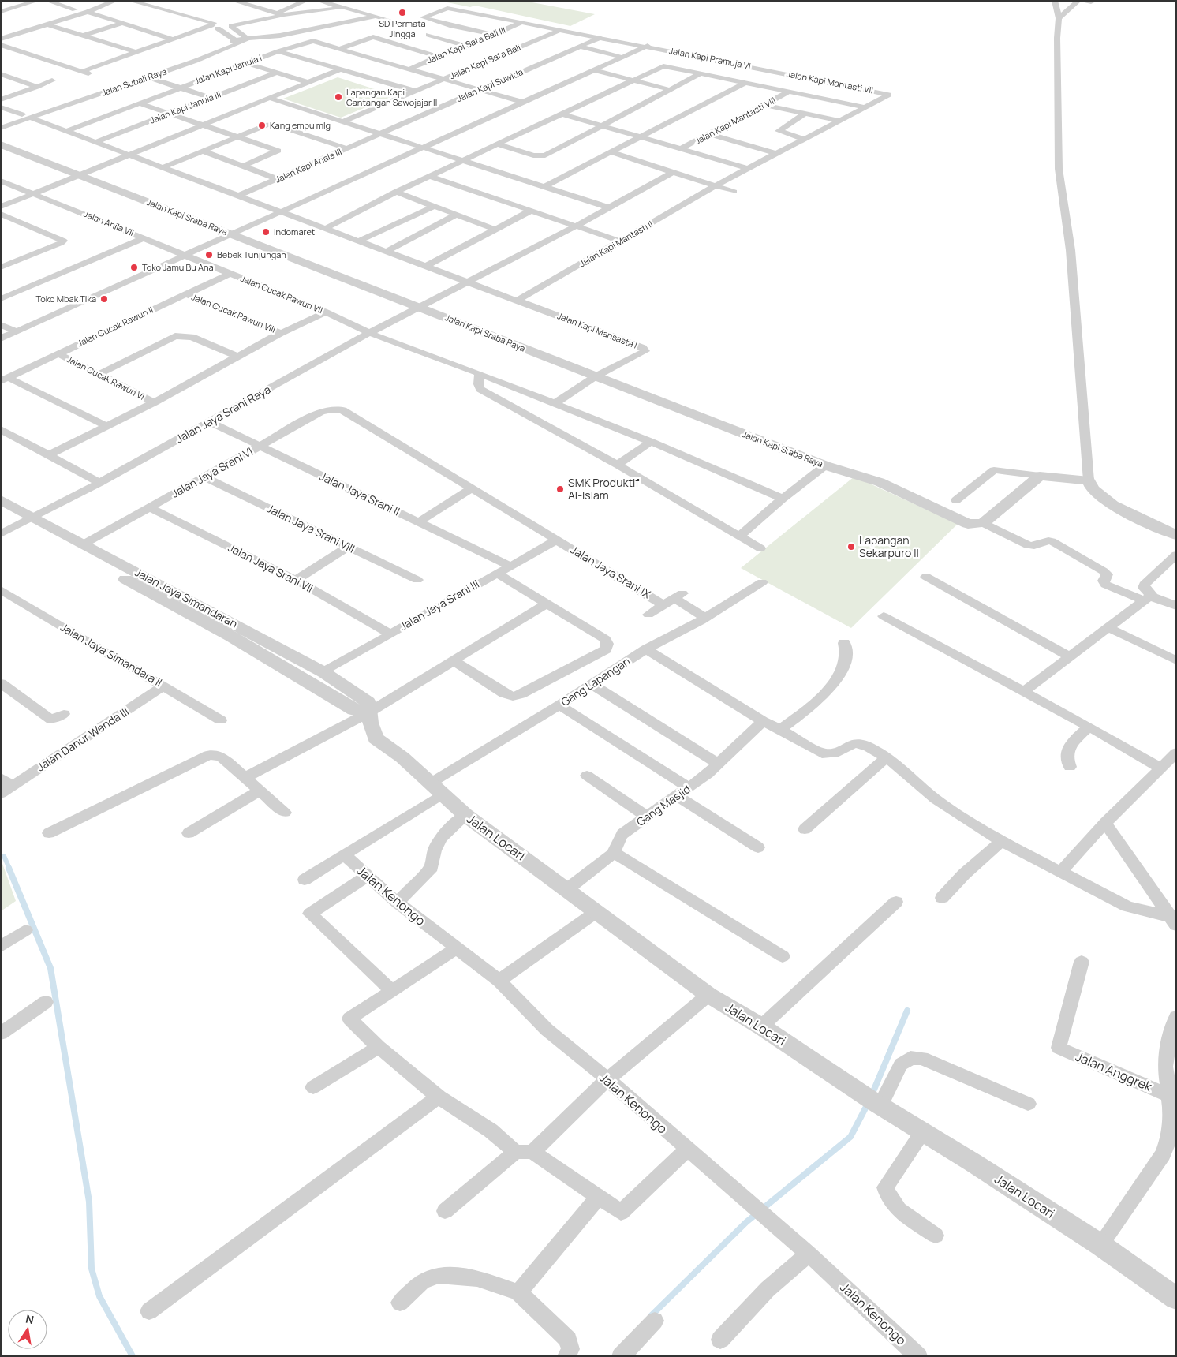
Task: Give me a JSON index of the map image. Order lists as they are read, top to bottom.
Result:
{
  "streets": {
    "street": [
      "Jalan Kapi Sata Bali III",
      "Jalan Kapi Pramuja VI",
      "Jalan Kapi Sata Bali",
      "Jalan Kapi Janula I",
      "Jalan Subali Raya",
      "Jalan Kapi Mantasti VII",
      "Jalan Kapi Suwida",
      "Jalan Kapi Janula III",
      "Jalan Kapi Mantasti VIII",
      "Jalan Kapi Anala III",
      "Jalan Kapi Sraba Raya",
      "Jalan Anila VII",
      "Jalan Kapi Mantasti II",
      "Jalan Cucak Rawun VII",
      "Jalan Cucak Rawun VIII",
      "Jalan Cucak Rawun II",
      "Jalan Kapi Mansasta I",
      "Jalan Cucak Rawun VI",
      "Jalan Jaya Srani Raya",
      "Jalan Jaya Srani VI",
      "Jalan Jaya Srani II",
      "Jalan Jaya Srani VIII",
      "Jalan Jaya Srani VII",
      "Jalan Jaya Srani IX",
      "Jalan Jaya Simandaran",
      "Jalan Jaya Srani III",
      "Jalan Jaya Simandara II",
      "Gang Lapangan",
      "Jalan Danur Wenda III",
      "Gang Masjid",
      "Jalan Locari",
      "Jalan Kenongo",
      "Jalan Anggrek"
    ]
  },
  "crossings": [
    ["Jalan Kapi Sata Bali III", "Jalan Kapi Pramuja VI"],
    ["Jalan Kapi Sata Bali III", "Jalan Kapi Janula I"],
    ["Jalan Kapi Pramuja VI", "Jalan Kapi Sata Bali"],
    ["Jalan Kapi Pramuja VI", "Jalan Kapi Mantasti VII"],
    ["Jalan Kapi Pramuja VI", "Jalan Kapi Suwida"],
    ["Jalan Kapi Sata Bali", "Jalan Kapi Janula I"],
    ["Jalan Kapi Janula I", "Jalan Kapi Suwida"],
    ["Jalan Kapi Mantasti VII", "Jalan Kapi Mantasti II"],
    ["Jalan Kapi Suwida", "Jalan Kapi Anala III"],
    ["Jalan Kapi Sraba Raya", "Jalan Kapi Mansasta I"],
    ["Jalan Kapi Sraba Raya", "Jalan Jaya Srani Raya"],
    ["Jalan Kapi Mantasti II", "Jalan Kapi Mansasta I"],
    ["Jalan Cucak Rawun VII", "Jalan Cucak Rawun II"],
    ["Jalan Cucak Rawun VII", "Jalan Jaya Srani Raya"],
    ["Jalan Cucak Rawun VIII", "Jalan Cucak Rawun II"],
    ["Jalan Cucak Rawun II", "Jalan Cucak Rawun VI"],
    ["Jalan Jaya Srani Raya", "Jalan Jaya Srani II"],
    ["Jalan Jaya Srani Raya", "Jalan Jaya Simandaran"],
    ["Jalan Jaya Srani VI", "Jalan Jaya Srani II"],
    ["Jalan Jaya Srani VI", "Jalan Jaya Srani VIII"],
    ["Jalan Jaya Srani VI", "Jalan Jaya Srani VII"],
    ["Jalan Jaya Srani VI", "Jalan Jaya Srani IX"],
    ["Jalan Jaya Srani VI", "Jalan Jaya Simandaran"],
    ["Jalan Jaya Srani II", "Jalan Jaya Srani III"],
    ["Jalan Jaya Srani VII", "Jalan Jaya Srani III"],
    ["Jalan Jaya Srani IX", "Jalan Jaya Srani III"],
    ["Jalan Jaya Simandaran", "Jalan Jaya Srani III"],
    ["Jalan Jaya Simandaran", "Jalan Locari"],
    ["Jalan Jaya Simandara II", "Jalan Danur Wenda III"],
    ["Gang Lapangan", "Jalan Locari"],
    ["Gang Lapangan", "Jalan Kenongo"],
    ["Gang Masjid", "Jalan Locari"]
  ],
  "places": [
    "SD Permata Jingga",
    "Lapangan Kapi Gantangan Sawojajar II",
    "Kang empu mlg",
    "Indomaret",
    "Bebek Tunjungan",
    "Toko Jamu Bu Ana",
    "Toko Mbak Tika",
    "SMK Produktif Al-Islam",
    "Lapangan Sekarpuro II"
  ],
  "north": "top"
}
